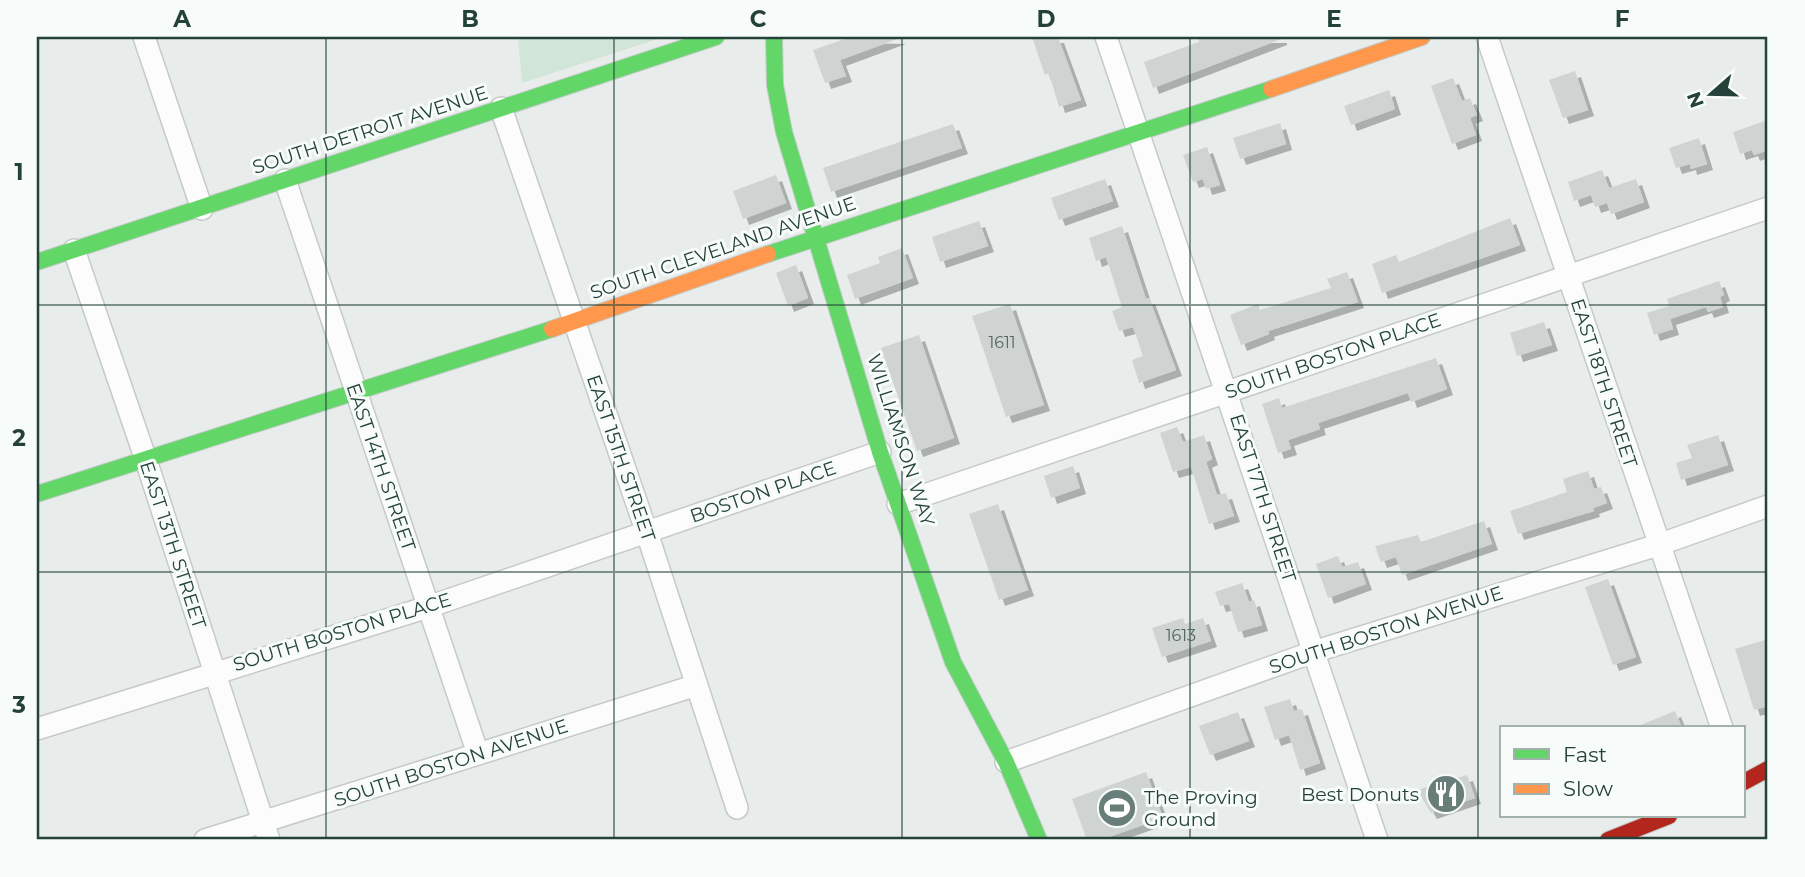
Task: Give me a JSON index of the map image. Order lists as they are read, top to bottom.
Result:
{
  "streets": {
    "main road": ["SOUTH DETROIT AVENUE", "SOUTH CLEVELAND AVENUE", "WILLIAMSON WAY"],
    "street": [
      "SOUTH BOSTON PLACE",
      "EAST 18TH STREET",
      "EAST 15TH STREET",
      "EAST 14TH STREET",
      "BOSTON PLACE",
      "EAST 17TH STREET",
      "EAST 13TH STREET",
      "SOUTH BOSTON AVENUE"
    ]
  },
  "crossings": [
    ["SOUTH DETROIT AVENUE", "EAST 15TH STREET"],
    ["SOUTH DETROIT AVENUE", "EAST 14TH STREET"],
    ["SOUTH DETROIT AVENUE", "EAST 13TH STREET"],
    ["SOUTH CLEVELAND AVENUE", "WILLIAMSON WAY"],
    ["SOUTH CLEVELAND AVENUE", "EAST 15TH STREET"],
    ["SOUTH CLEVELAND AVENUE", "EAST 14TH STREET"],
    ["SOUTH CLEVELAND AVENUE", "EAST 17TH STREET"],
    ["SOUTH CLEVELAND AVENUE", "EAST 13TH STREET"],
    ["SOUTH BOSTON PLACE", "EAST 18TH STREET"],
    ["SOUTH BOSTON PLACE", "WILLIAMSON WAY"],
    ["SOUTH BOSTON PLACE", "EAST 15TH STREET"],
    ["SOUTH BOSTON PLACE", "EAST 14TH STREET"],
    ["SOUTH BOSTON PLACE", "BOSTON PLACE"],
    ["SOUTH BOSTON PLACE", "EAST 17TH STREET"],
    ["SOUTH BOSTON PLACE", "EAST 13TH STREET"],
    ["EAST 18TH STREET", "SOUTH BOSTON AVENUE"],
    ["WILLIAMSON WAY", "BOSTON PLACE"],
    ["WILLIAMSON WAY", "SOUTH BOSTON AVENUE"],
    ["EAST 15TH STREET", "BOSTON PLACE"],
    ["EAST 15TH STREET", "SOUTH BOSTON AVENUE"],
    ["EAST 14TH STREET", "SOUTH BOSTON AVENUE"],
    ["EAST 17TH STREET", "SOUTH BOSTON AVENUE"],
    ["EAST 13TH STREET", "SOUTH BOSTON AVENUE"]
  ],
  "places": {
    "restaurant": ["Best Donuts"],
    "sports": ["The Proving Ground"]
  },
  "house_numbers": ["1611", "1613"],
  "legend": ["Fast", "Slow"],
  "north": "left",
  "grid": {
    "columns": [
      "A",
      "B",
      "C",
      "D",
      "E",
      "F"
    ],
    "rows": ["1", "2", "3"]
  }
}
